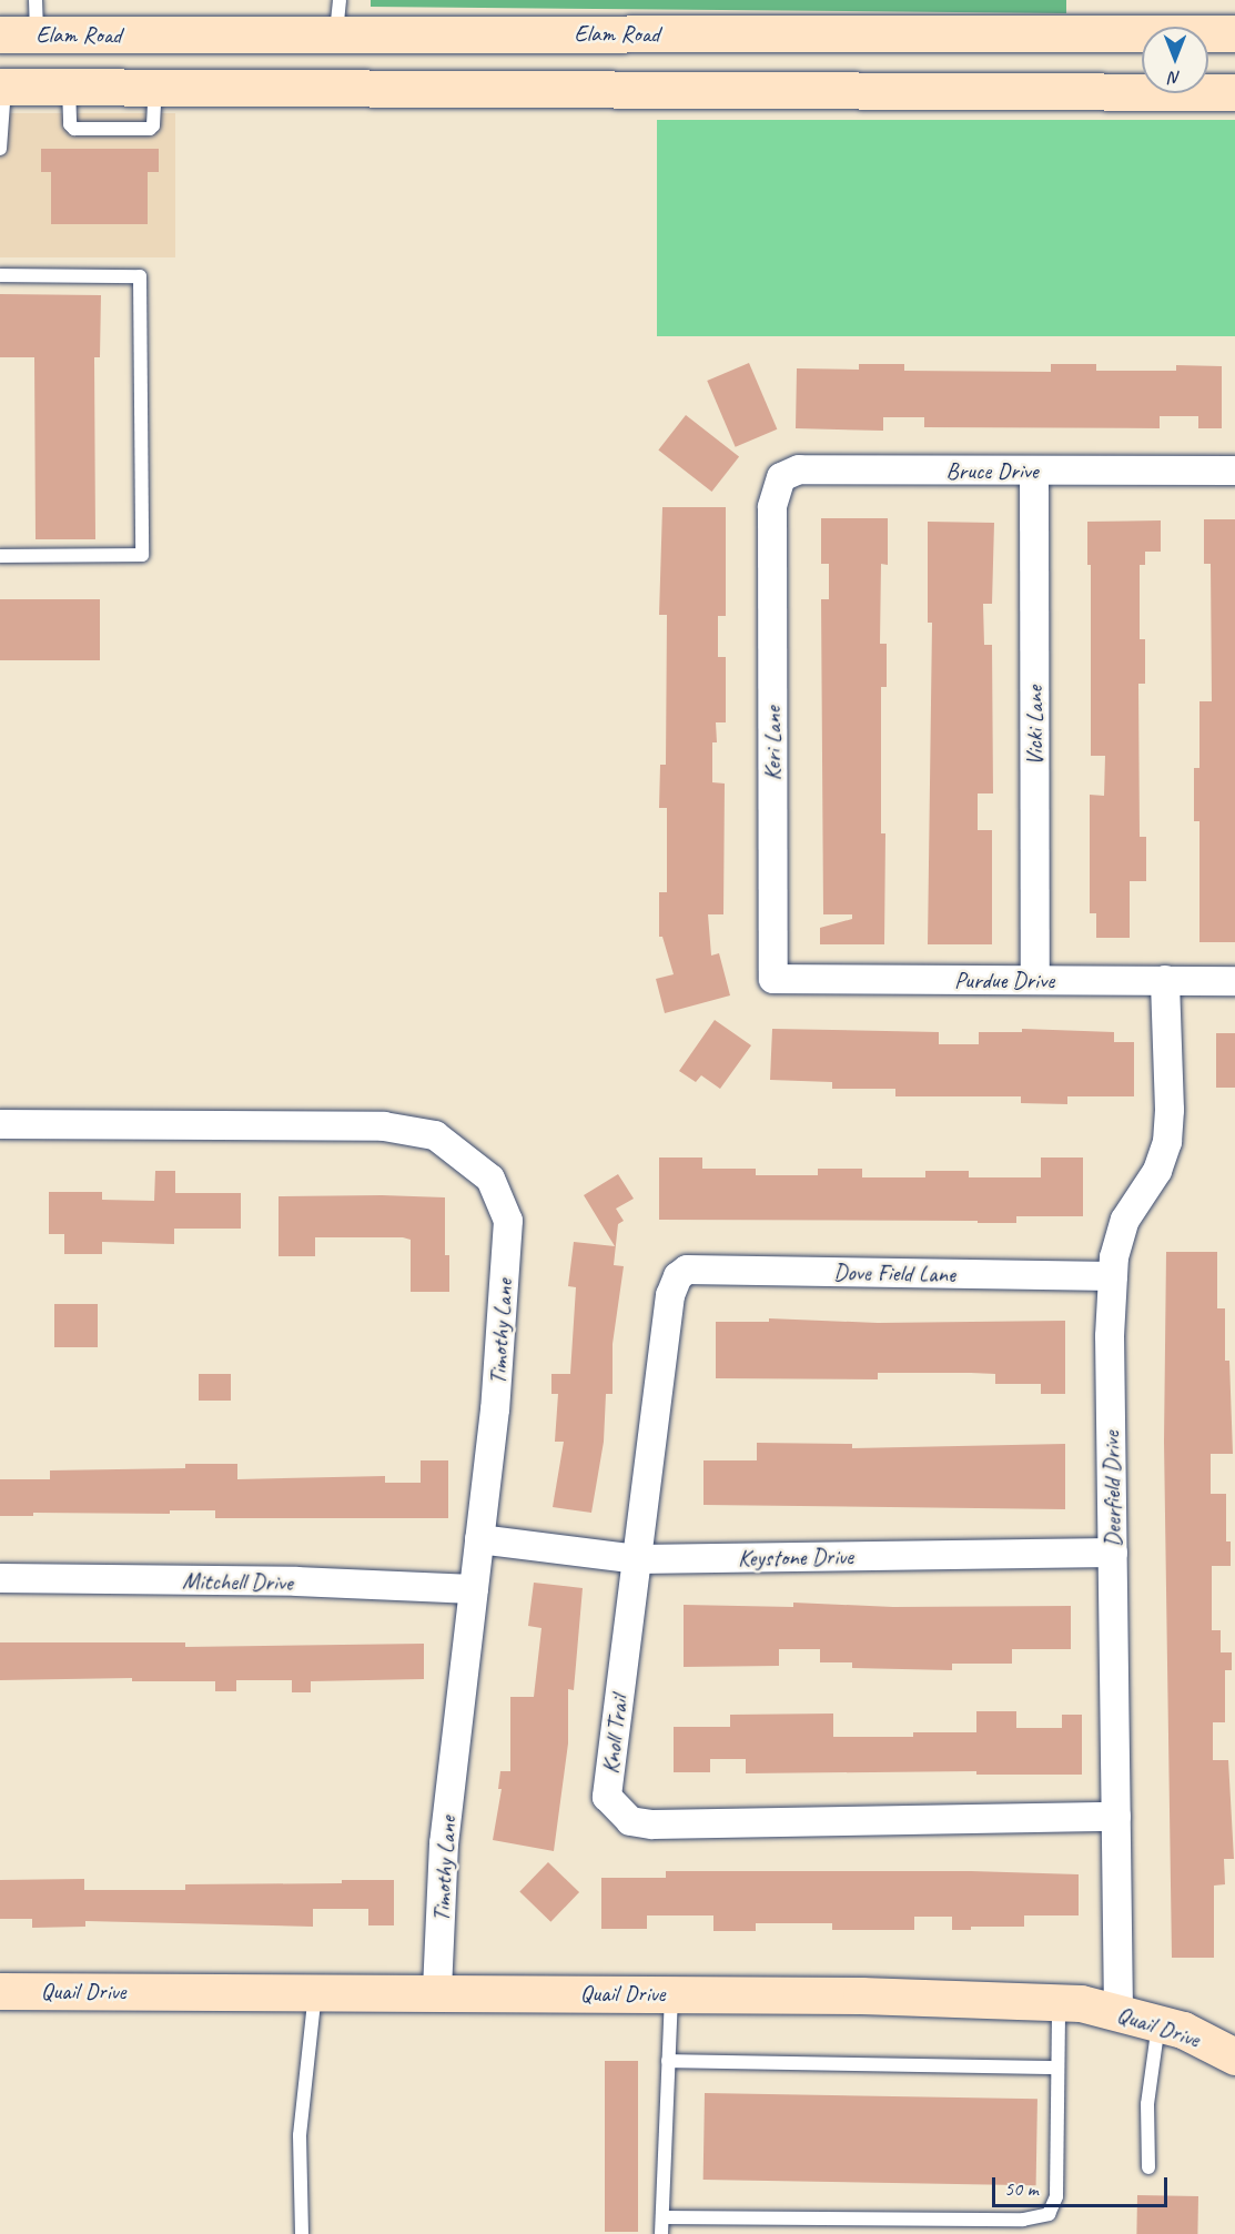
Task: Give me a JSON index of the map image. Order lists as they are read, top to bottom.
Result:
{
  "streets": {
    "main road": ["Elam Road", "Quail Drive"],
    "street": [
      "Bruce Drive",
      "Vicki Lane",
      "Keri Lane",
      "Purdue Drive",
      "Dove Field Lane",
      "Timothy Lane",
      "Deerfield Drive",
      "Keystone Drive",
      "Mitchell Drive",
      "Knoll Trail"
    ]
  },
  "crossings": [
    ["Bruce Drive", "Vicki Lane"],
    ["Bruce Drive", "Keri Lane"],
    ["Vicki Lane", "Purdue Drive"],
    ["Keri Lane", "Purdue Drive"],
    ["Purdue Drive", "Deerfield Drive"],
    ["Dove Field Lane", "Deerfield Drive"],
    ["Dove Field Lane", "Knoll Trail"],
    ["Timothy Lane", "Keystone Drive"],
    ["Timothy Lane", "Mitchell Drive"],
    ["Timothy Lane", "Quail Drive"],
    ["Deerfield Drive", "Keystone Drive"],
    ["Deerfield Drive", "Knoll Trail"],
    ["Deerfield Drive", "Quail Drive"],
    ["Keystone Drive", "Knoll Trail"]
  ],
  "scale_bar": "50 m",
  "north": "bottom"
}
